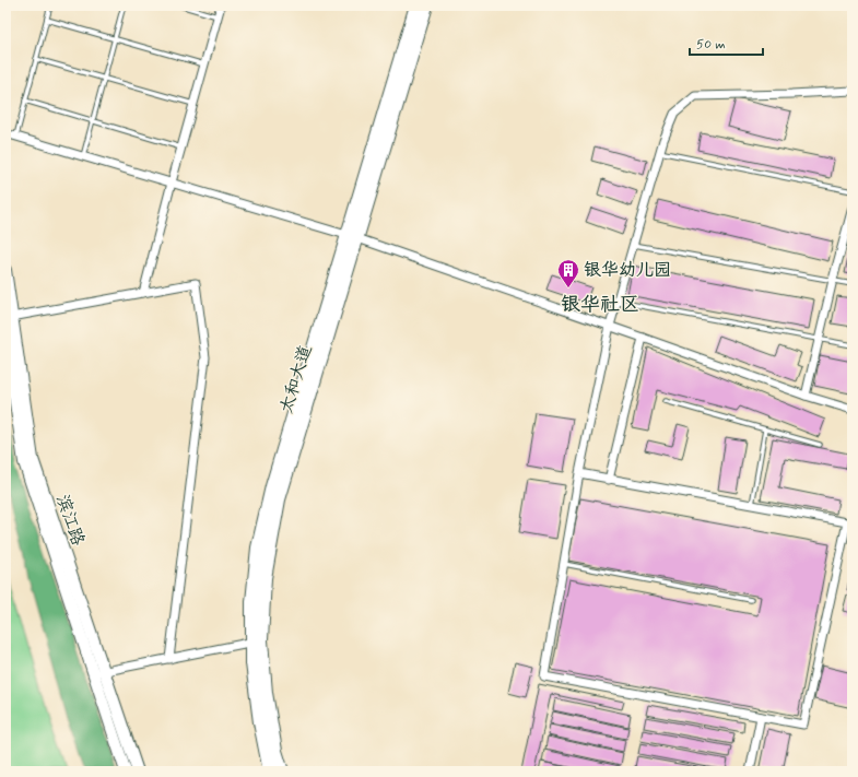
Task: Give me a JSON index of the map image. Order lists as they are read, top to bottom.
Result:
{
  "streets": {
    "main road": ["太和大道"],
    "street": ["滨江路"]
  },
  "districts": ["银华社区"],
  "places": {
    "building": ["银华幼儿园"]
  },
  "scale_bar": "50 m"
}
